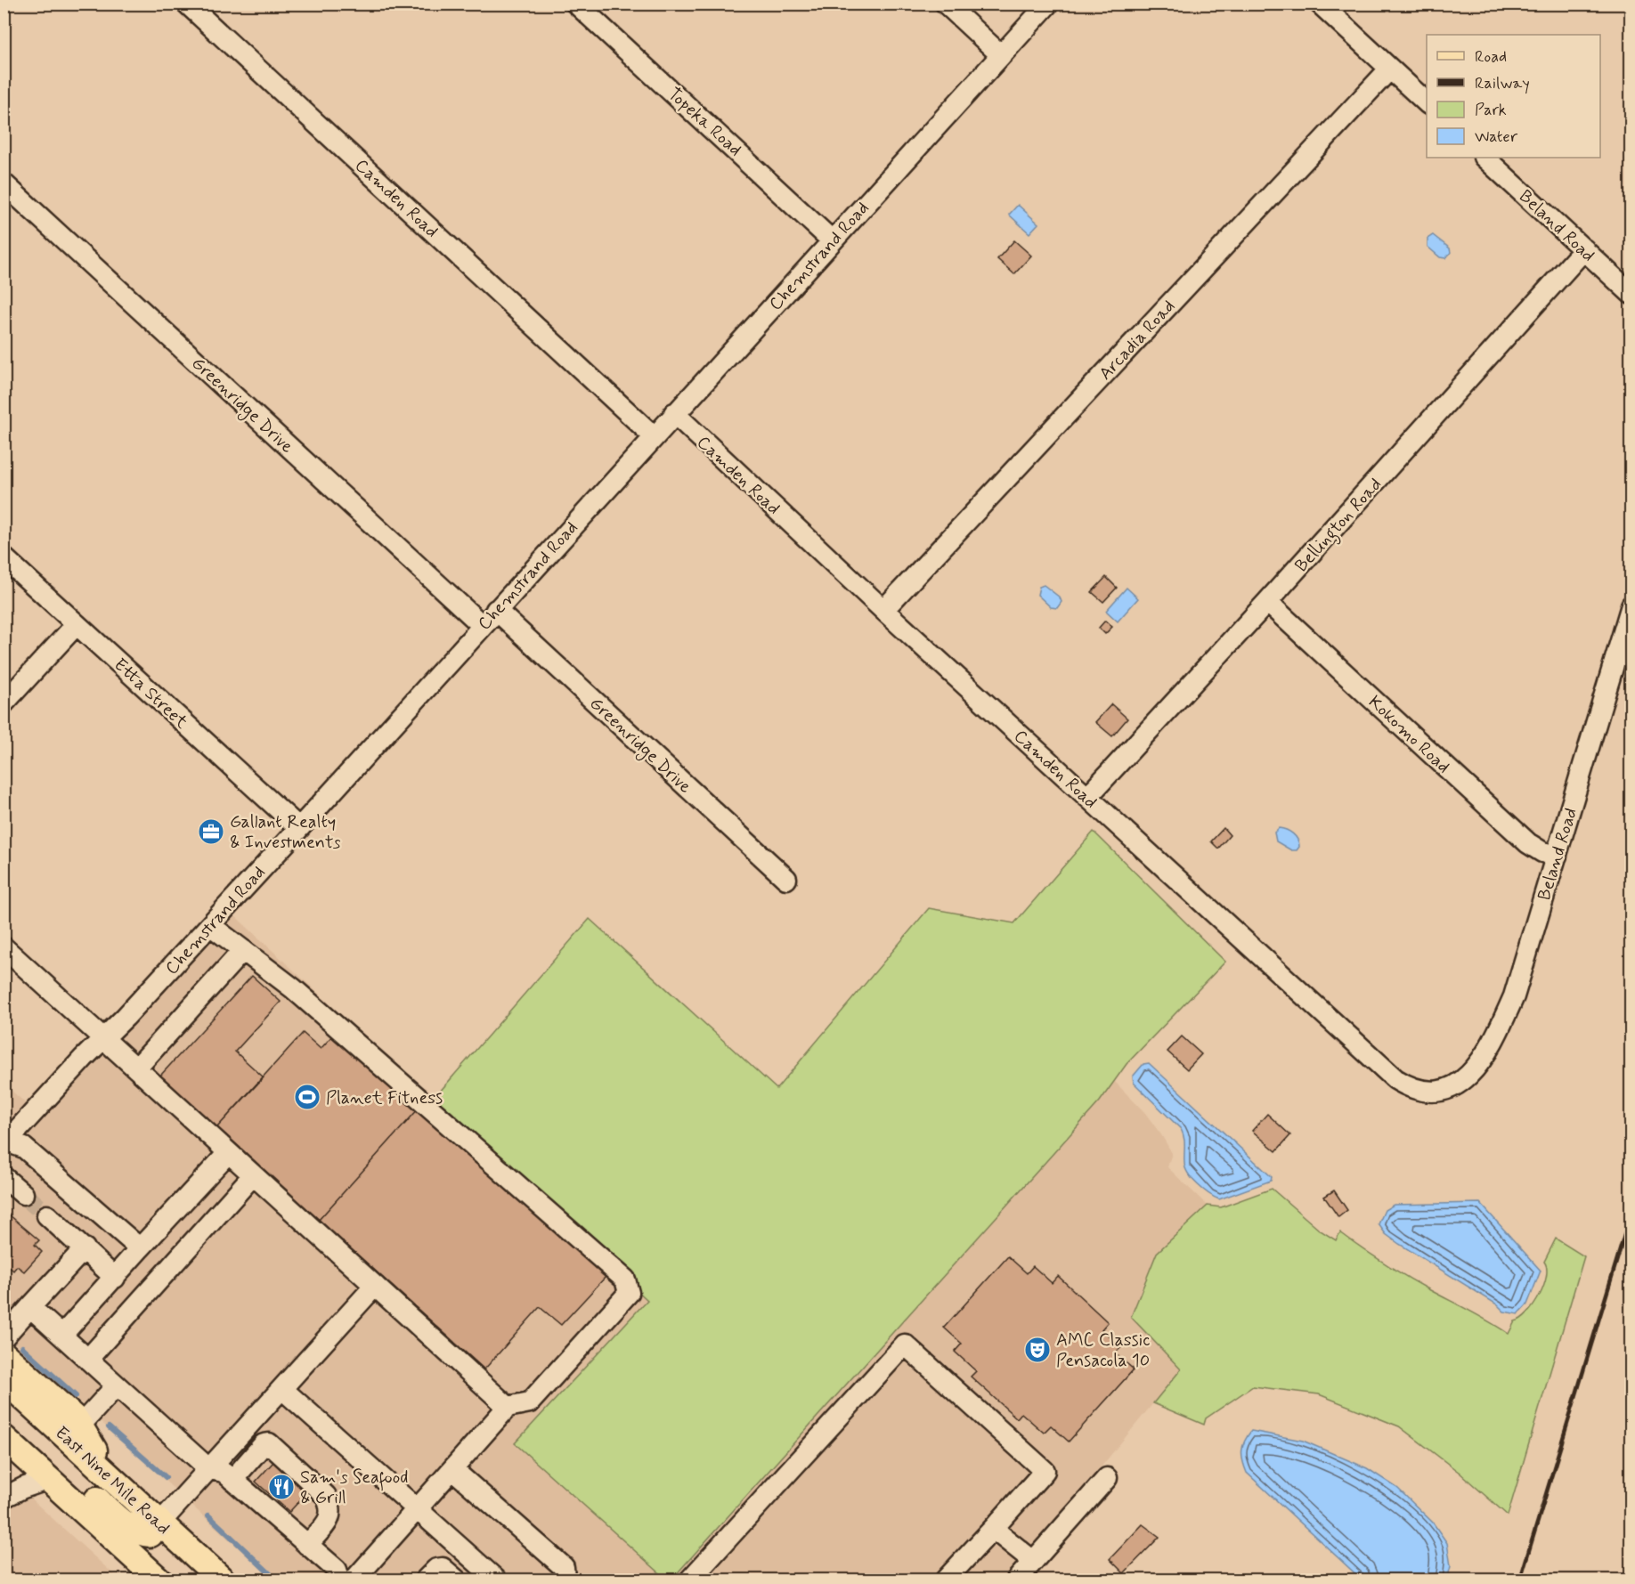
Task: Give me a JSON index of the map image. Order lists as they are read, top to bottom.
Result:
{
  "streets": {
    "main road": ["East Nine Mile Road"],
    "street": [
      "Topeka Road",
      "Camden Road",
      "Beland Road",
      "Chemstrand Road",
      "Arcadia Road",
      "Greenridge Drive",
      "Bellington Road",
      "Etta Street",
      "Kokomo Road"
    ]
  },
  "crossings": [
    ["Topeka Road", "Chemstrand Road"],
    ["Camden Road", "Beland Road"],
    ["Camden Road", "Chemstrand Road"],
    ["Camden Road", "Arcadia Road"],
    ["Camden Road", "Bellington Road"],
    ["Beland Road", "Bellington Road"],
    ["Beland Road", "Kokomo Road"],
    ["Chemstrand Road", "Greenridge Drive"],
    ["Chemstrand Road", "Etta Street"],
    ["Bellington Road", "Kokomo Road"]
  ],
  "places": {
    "office": ["Gallant Realty & Investments"],
    "sports": ["Planet Fitness"],
    "theatre": ["AMC Classic Pensacola 10"],
    "restaurant": ["Sam's Seafood & Grill"]
  },
  "legend": [
    "Road",
    "Railway",
    "Park",
    "Water"
  ]
}
